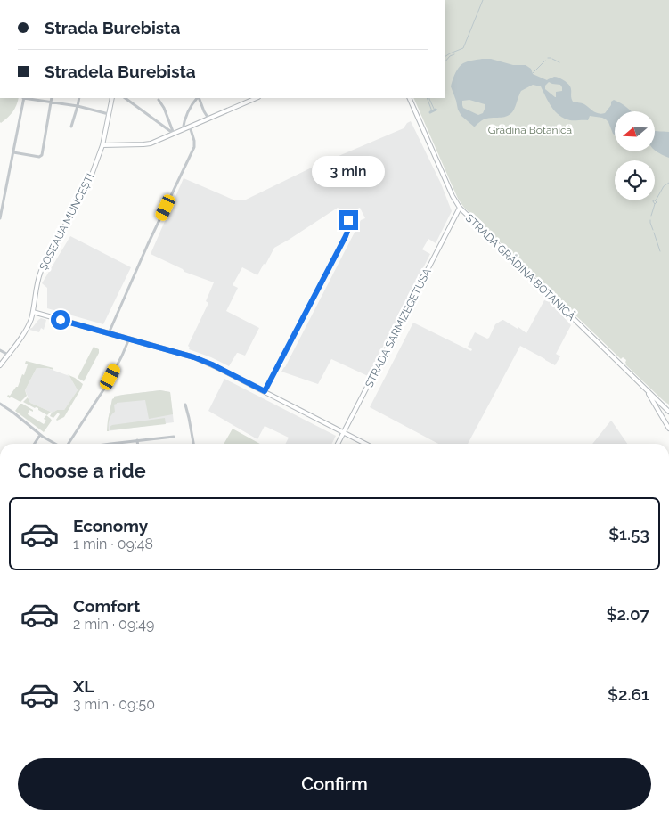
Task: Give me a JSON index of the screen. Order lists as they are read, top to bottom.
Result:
{
  "streets": {
    "main road": ["ȘOSEAUA MUNCEȘTI", "STRADA GRĂDINA BOTANICĂ", "STRADA SARMIZEGETUSA"]
  },
  "crossings": [
    ["STRADA GRĂDINA BOTANICĂ", "STRADA SARMIZEGETUSA"]
  ],
  "parks": ["Grădina Botanică"],
  "north": "left",
  "page": {
    "banner": ["Strada Burebista", "Stradela Burebista"],
    "bubble": "3 min",
    "heading": "Choose a ride",
    "list": [
      {
        "name": "Economy",
        "note": "1 min · 09:48",
        "value": "$1.53"
      },
      {
        "name": "Comfort",
        "note": "2 min · 09:49",
        "value": "$2.07"
      },
      {
        "name": "XL",
        "note": "3 min · 09:50",
        "value": "$2.61"
      }
    ],
    "buttons": "Confirm"
  }
}
